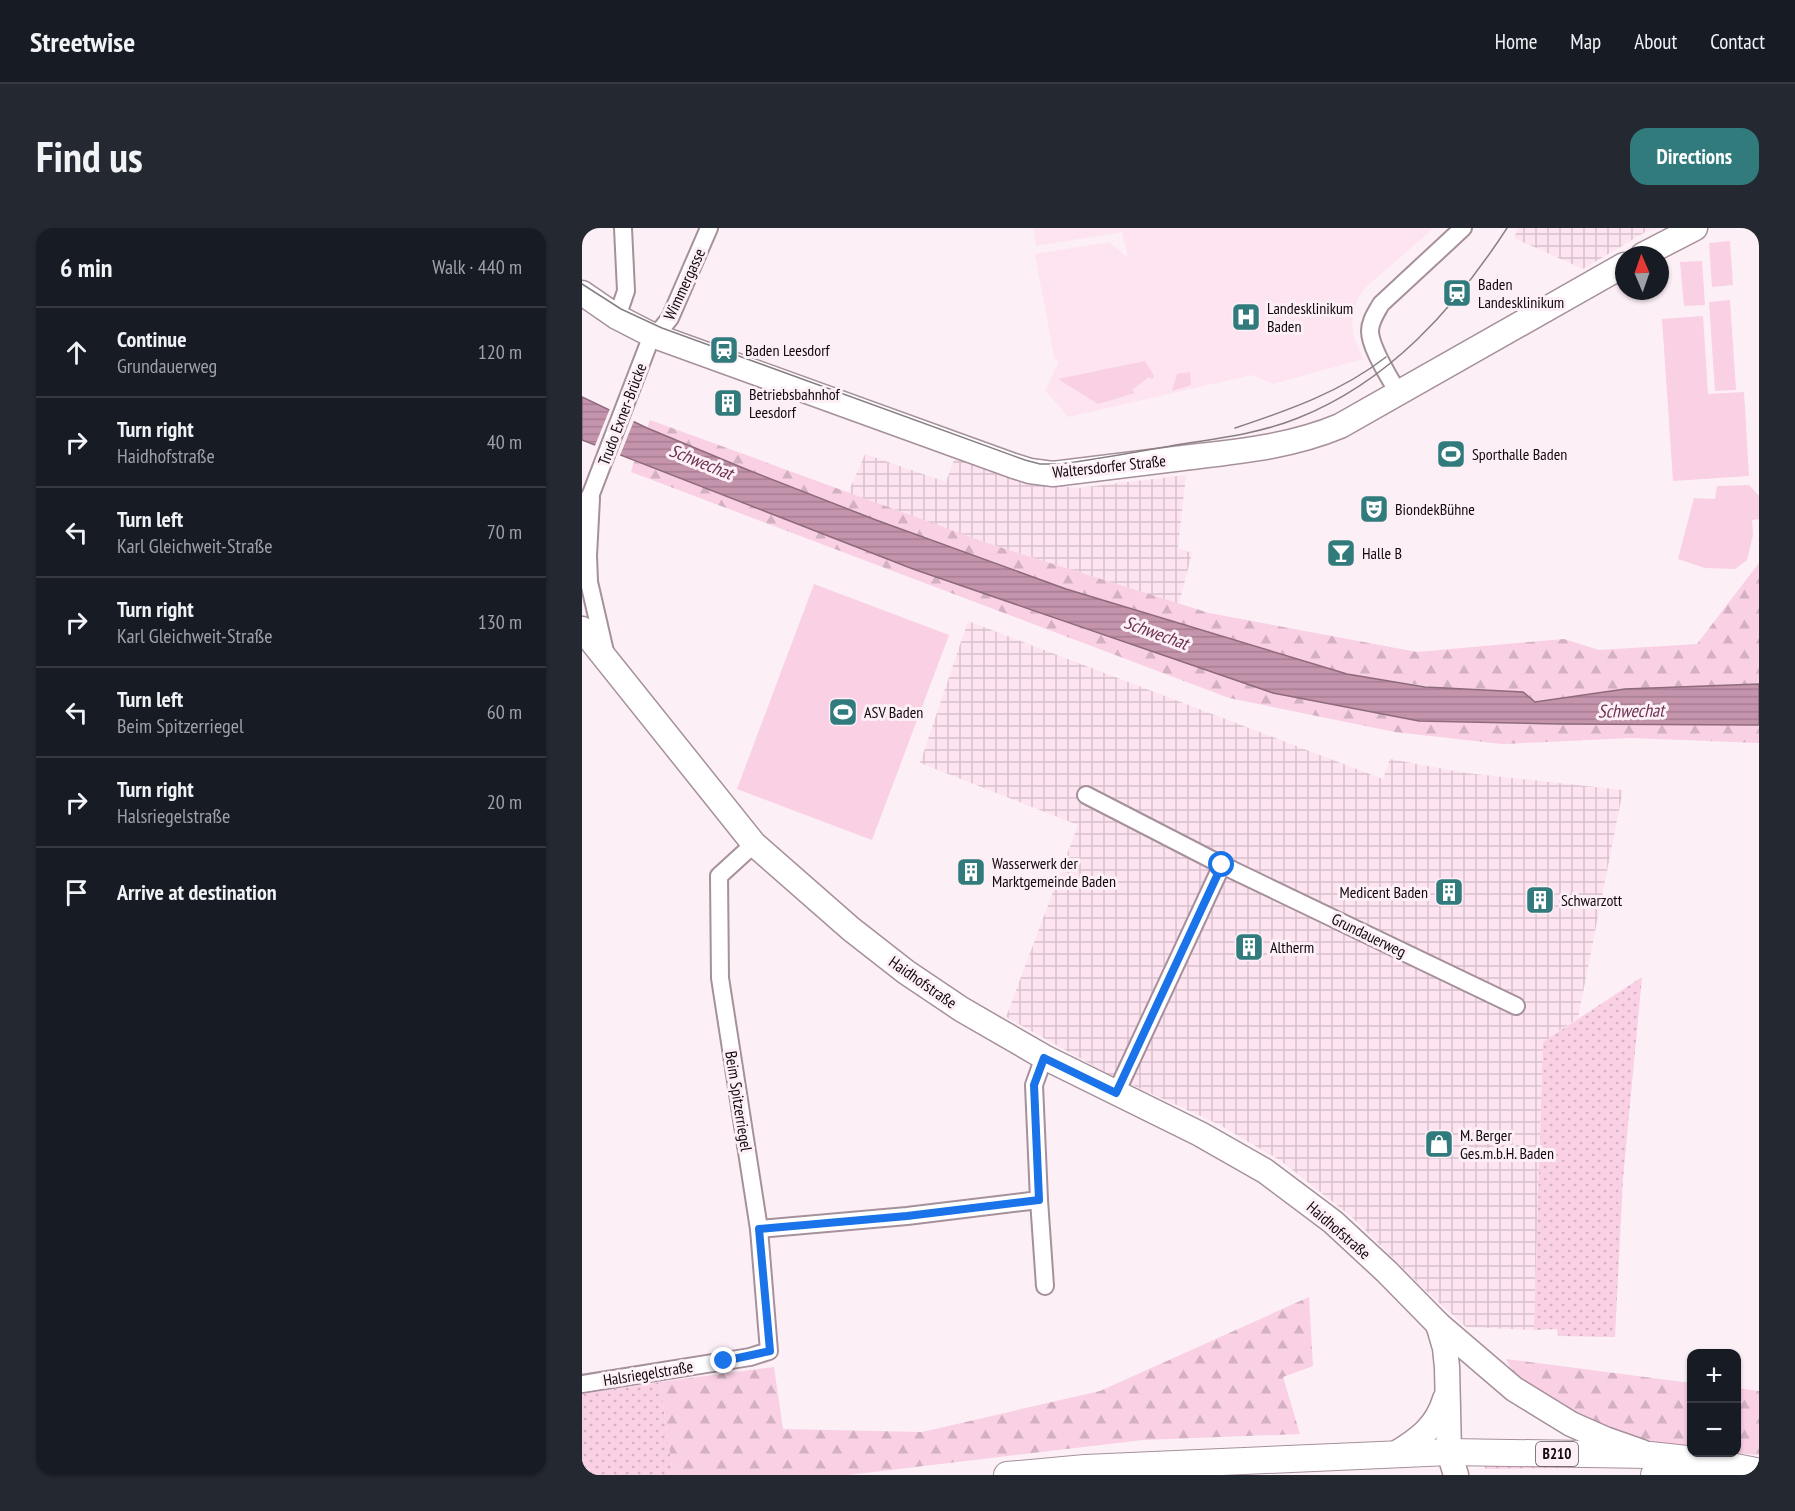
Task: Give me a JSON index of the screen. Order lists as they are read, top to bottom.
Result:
{
  "streets": {
    "main road": ["Waltersdorfer Straße", "Haidhofstraße", "B210"],
    "street": [
      "Wimmergasse",
      "Trudo Exner-Brücke",
      "Grundauerweg",
      "Beim Spitzerriegel",
      "Halsriegelstraße"
    ]
  },
  "crossings": [
    ["Wimmergasse", "Trudo Exner-Brücke"],
    ["Wimmergasse", "Waltersdorfer Straße"],
    ["Trudo Exner-Brücke", "Waltersdorfer Straße"],
    ["Trudo Exner-Brücke", "Haidhofstraße"],
    ["Haidhofstraße", "Beim Spitzerriegel"],
    ["Haidhofstraße", "B210"],
    ["Beim Spitzerriegel", "Halsriegelstraße"]
  ],
  "water": ["Schwechat"],
  "places": {
    "station": ["Baden Landesklinikum", "Baden Leesdorf"],
    "hospital": ["Landesklinikum Baden"],
    "building": [
      "Betriebsbahnhof Leesdorf",
      "Wasserwerk der Marktgemeinde Baden",
      "Medicent Baden",
      "Schwarzott",
      "Altherm"
    ],
    "sports": ["Sporthalle Baden", "ASV Baden"],
    "theatre": ["BiondekBühne"],
    "bar": ["Halle B"],
    "shop": ["M. Berger Ges.m.b.H. Baden"]
  },
  "north": "top",
  "page": {
    "header": "Streetwise",
    "nav": [
      "Home",
      "Map",
      "About",
      "Contact"
    ],
    "buttons": "Directions",
    "title": "Find us",
    "heading": ["6 min", "Walk · 440 m"],
    "list": [
      ["Continue", "Grundauerweg", "120 m"],
      ["Turn right", "Haidhofstraße", "40 m"],
      ["Turn left", "Karl Gleichweit-Straße", "70 m"],
      ["Turn right", "Karl Gleichweit-Straße", "130 m"],
      ["Turn left", "Beim Spitzerriegel", "60 m"],
      ["Turn right", "Halsriegelstraße", "20 m"],
      "Arrive at destination"
    ],
    "map_buttons": ["+", "−"]
  }
}
